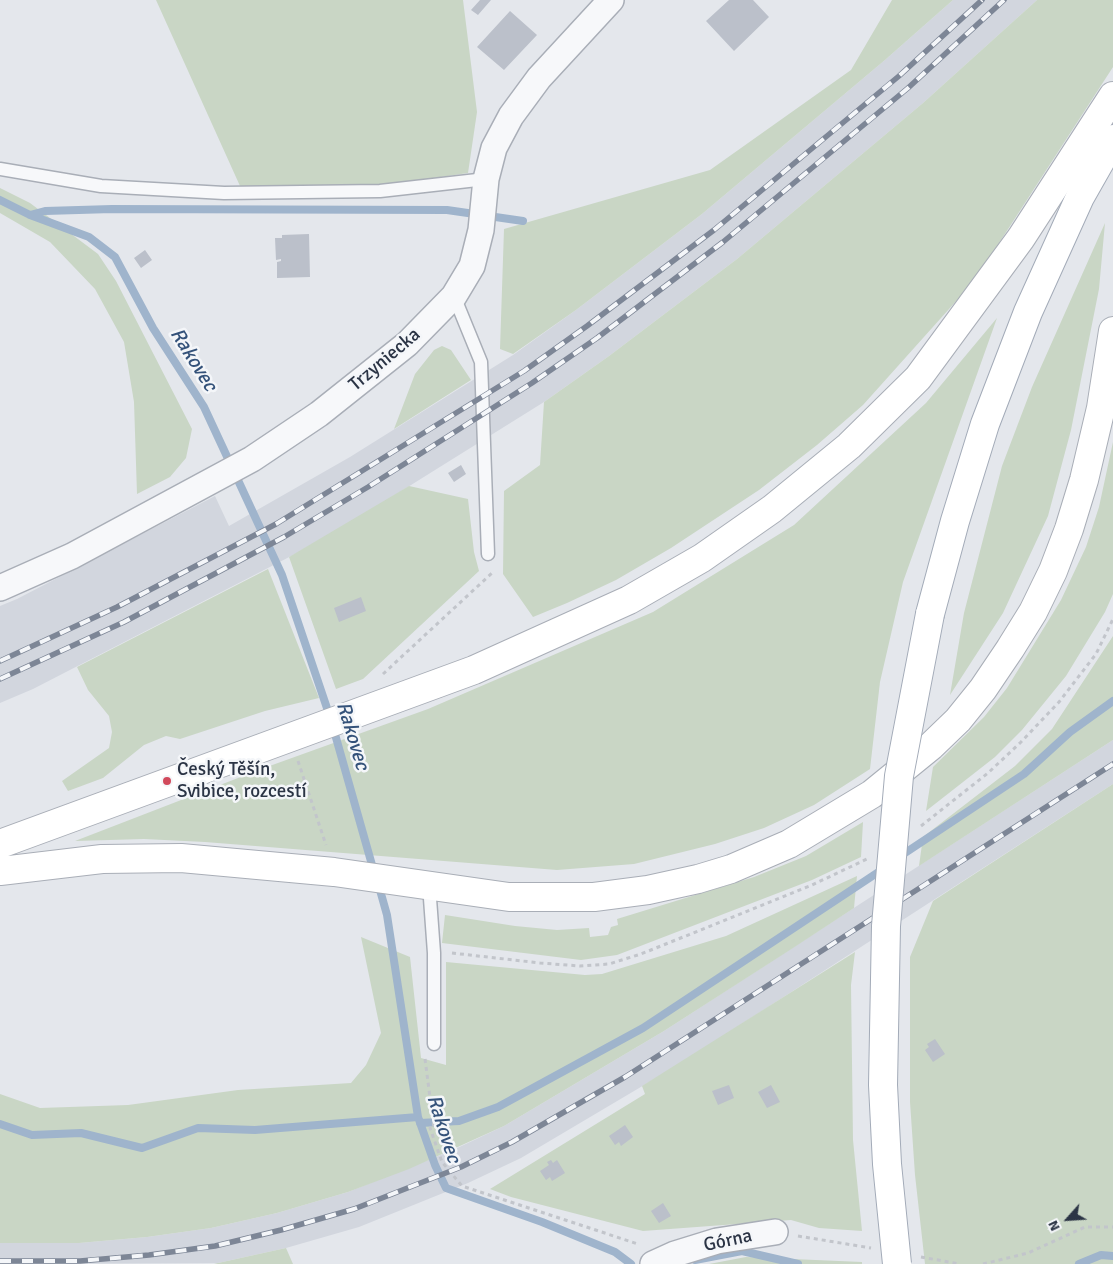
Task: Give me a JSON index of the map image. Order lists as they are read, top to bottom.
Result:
{
  "streets": {
    "street": ["Trzyniecka", "Górna"]
  },
  "water": ["Rakovec"],
  "places": ["Český Těšín, Svibice, rozcestí"],
  "north": "bottom left"
}
